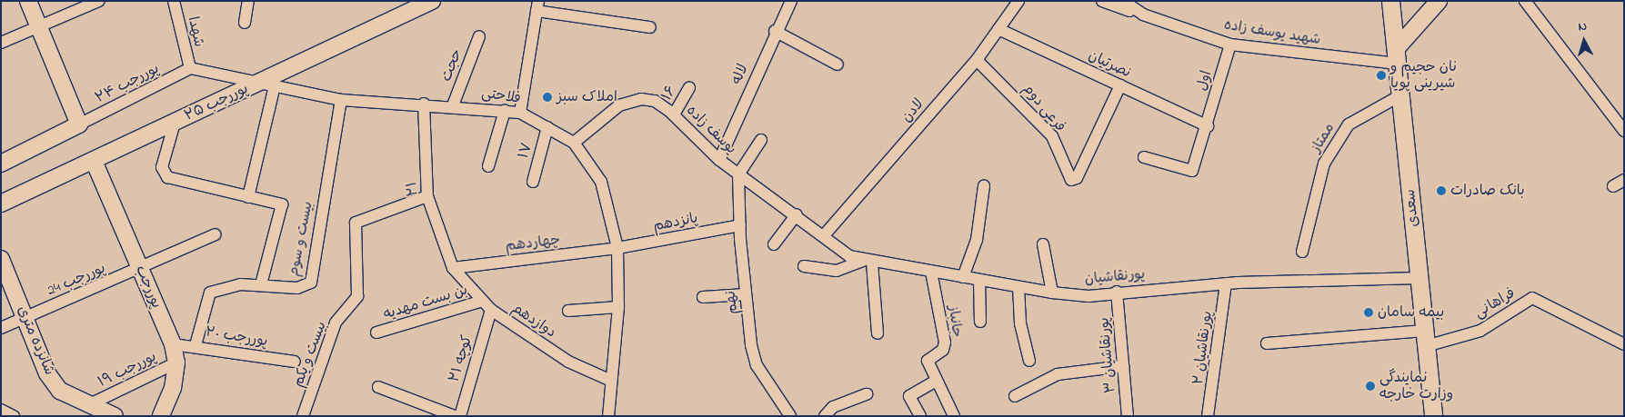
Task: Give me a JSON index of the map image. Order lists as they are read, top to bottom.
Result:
{
  "streets": {
    "main road": ["سعدی"],
    "street": [
      "شهدا",
      "شهید یوسف زاده",
      "نصرتیان",
      "حجت",
      "لاله",
      "اول",
      "پوررجب ۲۴",
      "۱۶",
      "فلاحتی",
      "پوررجب ۲۵",
      "فرعی دوم",
      "لادن",
      "یوسف زاده",
      "ممتاز",
      "۱۷",
      "۲۱",
      "پانزدهم",
      "بیست و سوم",
      "چهاردهم",
      "پورنقاشیان",
      "پوررجب 24",
      "پوررجب",
      "بن بست مهدیه",
      "نهم",
      "فراهانی",
      "دوازدهم",
      "جانباز",
      "پوررجب ۲۰",
      "شانزده متری",
      "پورنقاشیان ۲",
      "بیست و یکم",
      "پورنقاشیان ۳",
      "کوچه ۲۱",
      "پوررجب ۱۹"
    ]
  },
  "crossings": [
    ["شهدا", "پوررجب ۲۴"],
    ["شهدا", "فلاحتی"],
    ["شهید یوسف زاده", "اول"],
    ["شهید یوسف زاده", "سعدی"],
    ["نصرتیان", "اول"],
    ["نصرتیان", "فرعی دوم"],
    ["نصرتیان", "لادن"],
    ["حجت", "فلاحتی"],
    ["لاله", "یوسف زاده"],
    ["پوررجب ۲۴", "فلاحتی"],
    ["۱۶", "یوسف زاده"],
    ["فلاحتی", "پوررجب ۲۵"],
    ["فلاحتی", "یوسف زاده"],
    ["فلاحتی", "۱۷"],
    ["فلاحتی", "۲۱"],
    ["فلاحتی", "پانزدهم"],
    ["فلاحتی", "بیست و سوم"],
    ["فلاحتی", "چهاردهم"],
    ["فلاحتی", "دوازدهم"],
    ["پوررجب ۲۵", "پوررجب"],
    ["فرعی دوم", "لادن"],
    ["لادن", "یوسف زاده"],
    ["لادن", "پورنقاشیان"],
    ["یوسف زاده", "پورنقاشیان"],
    ["یوسف زاده", "نهم"],
    ["ممتاز", "سعدی"],
    ["۲۱", "چهاردهم"],
    ["۲۱", "دوازدهم"],
    ["۲۱", "بیست و یکم"],
    ["سعدی", "پورنقاشیان"],
    ["سعدی", "فراهانی"],
    ["پانزدهم", "چهاردهم"],
    ["پانزدهم", "نهم"],
    ["بیست و سوم", "پوررجب ۲۰"],
    ["چهاردهم", "دوازدهم"],
    ["پورنقاشیان", "جانباز"],
    ["پورنقاشیان", "پورنقاشیان ۲"],
    ["پورنقاشیان", "پورنقاشیان ۳"],
    ["پوررجب 24", "پوررجب"],
    ["پوررجب 24", "شانزده متری"],
    ["پوررجب", "پوررجب ۲۰"],
    ["پوررجب", "پوررجب ۱۹"],
    ["بن بست مهدیه", "دوازدهم"],
    ["دوازدهم", "کوچه ۲۱"],
    ["شانزده متری", "پوررجب ۱۹"]
  ],
  "places": [
    "نان حجیم و شیرینی پویا",
    "املاک سبز",
    "بانک صادرات",
    "بیمه سامان",
    "نمایندگی وزارت خارجه"
  ],
  "north": "top"
}
